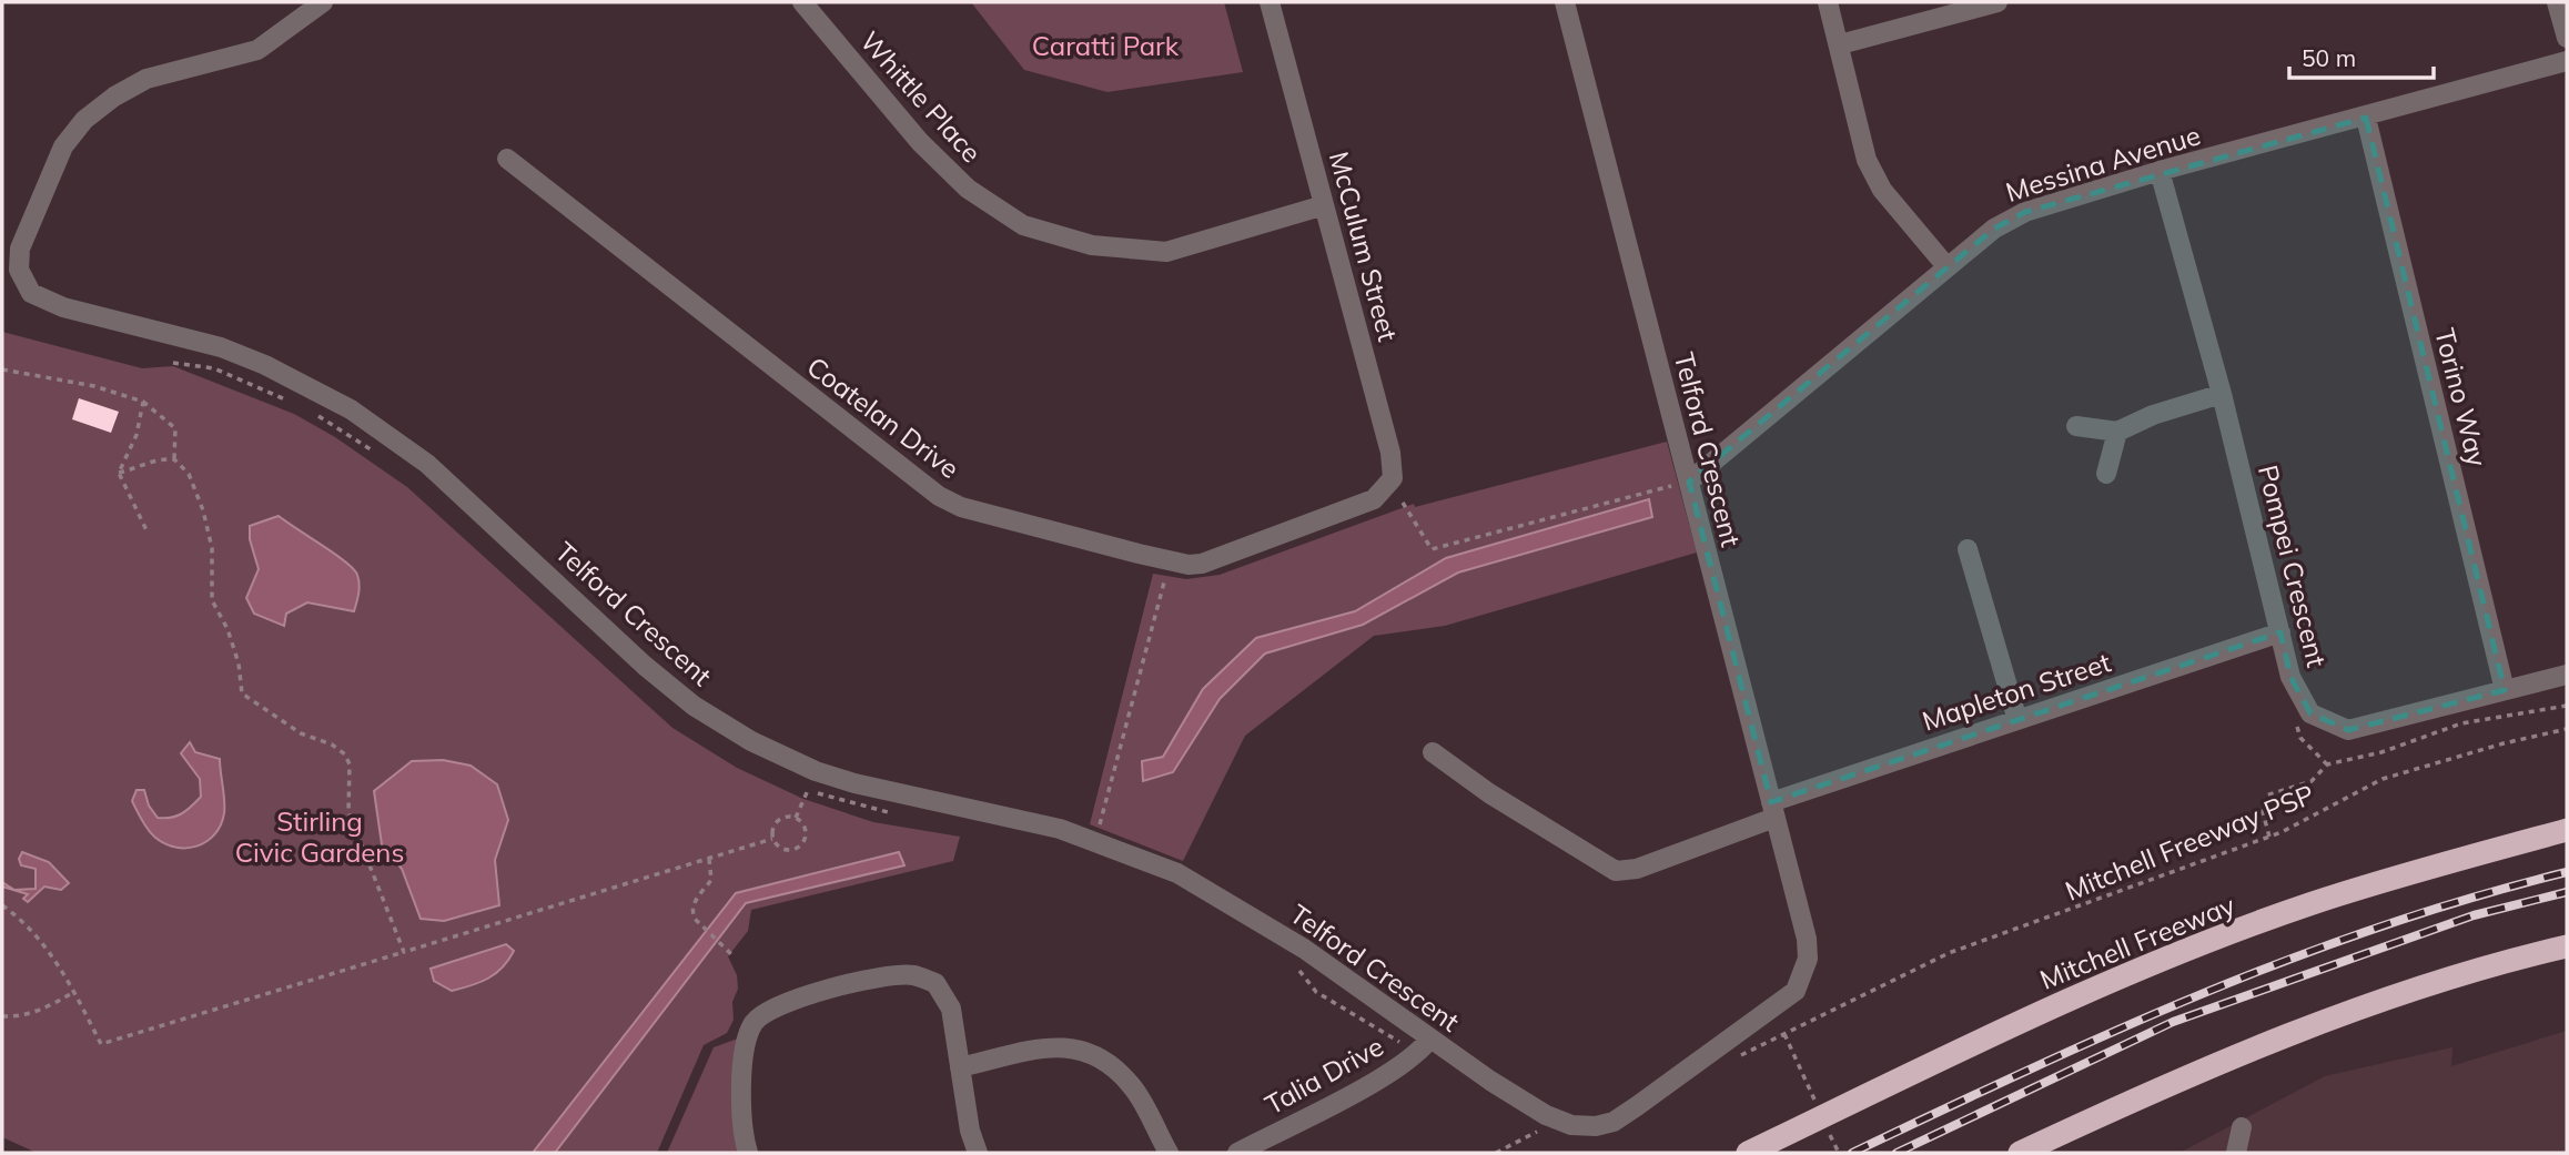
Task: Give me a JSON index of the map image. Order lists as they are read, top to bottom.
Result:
{
  "streets": {
    "highway": ["Mitchell Freeway"],
    "street": [
      "Whittle Place",
      "Messina Avenue",
      "McCulum Street",
      "Torino Way",
      "Coatelan Drive",
      "Telford Crescent",
      "Pompei Crescent",
      "Mapleton Street",
      "Talia Drive"
    ],
    "path": ["Mitchell Freeway PSP"]
  },
  "crossings": [
    ["Whittle Place", "McCulum Street"],
    ["Messina Avenue", "Torino Way"],
    ["Messina Avenue", "Telford Crescent"],
    ["Messina Avenue", "Pompei Crescent"],
    ["McCulum Street", "Coatelan Drive"],
    ["Torino Way", "Pompei Crescent"],
    ["Telford Crescent", "Mapleton Street"],
    ["Telford Crescent", "Talia Drive"],
    ["Pompei Crescent", "Mapleton Street"]
  ],
  "parks": ["Caratti Park", "Stirling Civic Gardens"],
  "scale_bar": "50 m"
}
